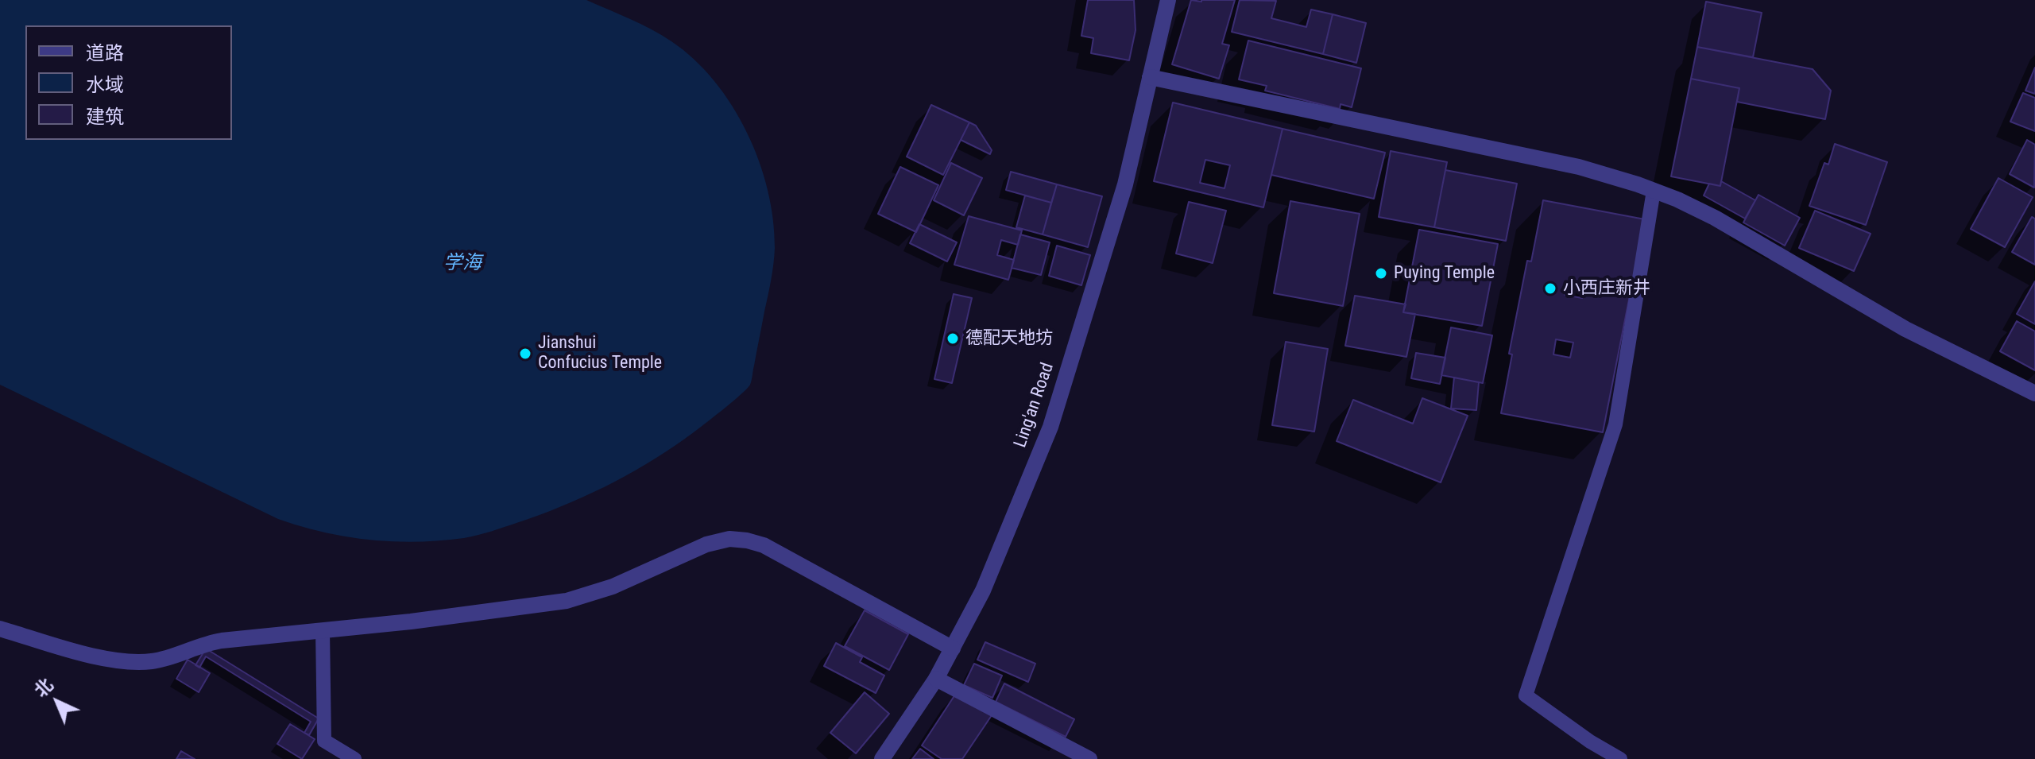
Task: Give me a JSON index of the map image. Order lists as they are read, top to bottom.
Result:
{
  "streets": {
    "street": ["Ling'an Road"]
  },
  "water": ["学海"],
  "places": [
    "Puying Temple",
    "小西庄新井",
    "德配天地坊",
    "Jianshui Confucius Temple"
  ],
  "legend": ["道路", "水域", "建筑"],
  "north": "top left"
}
